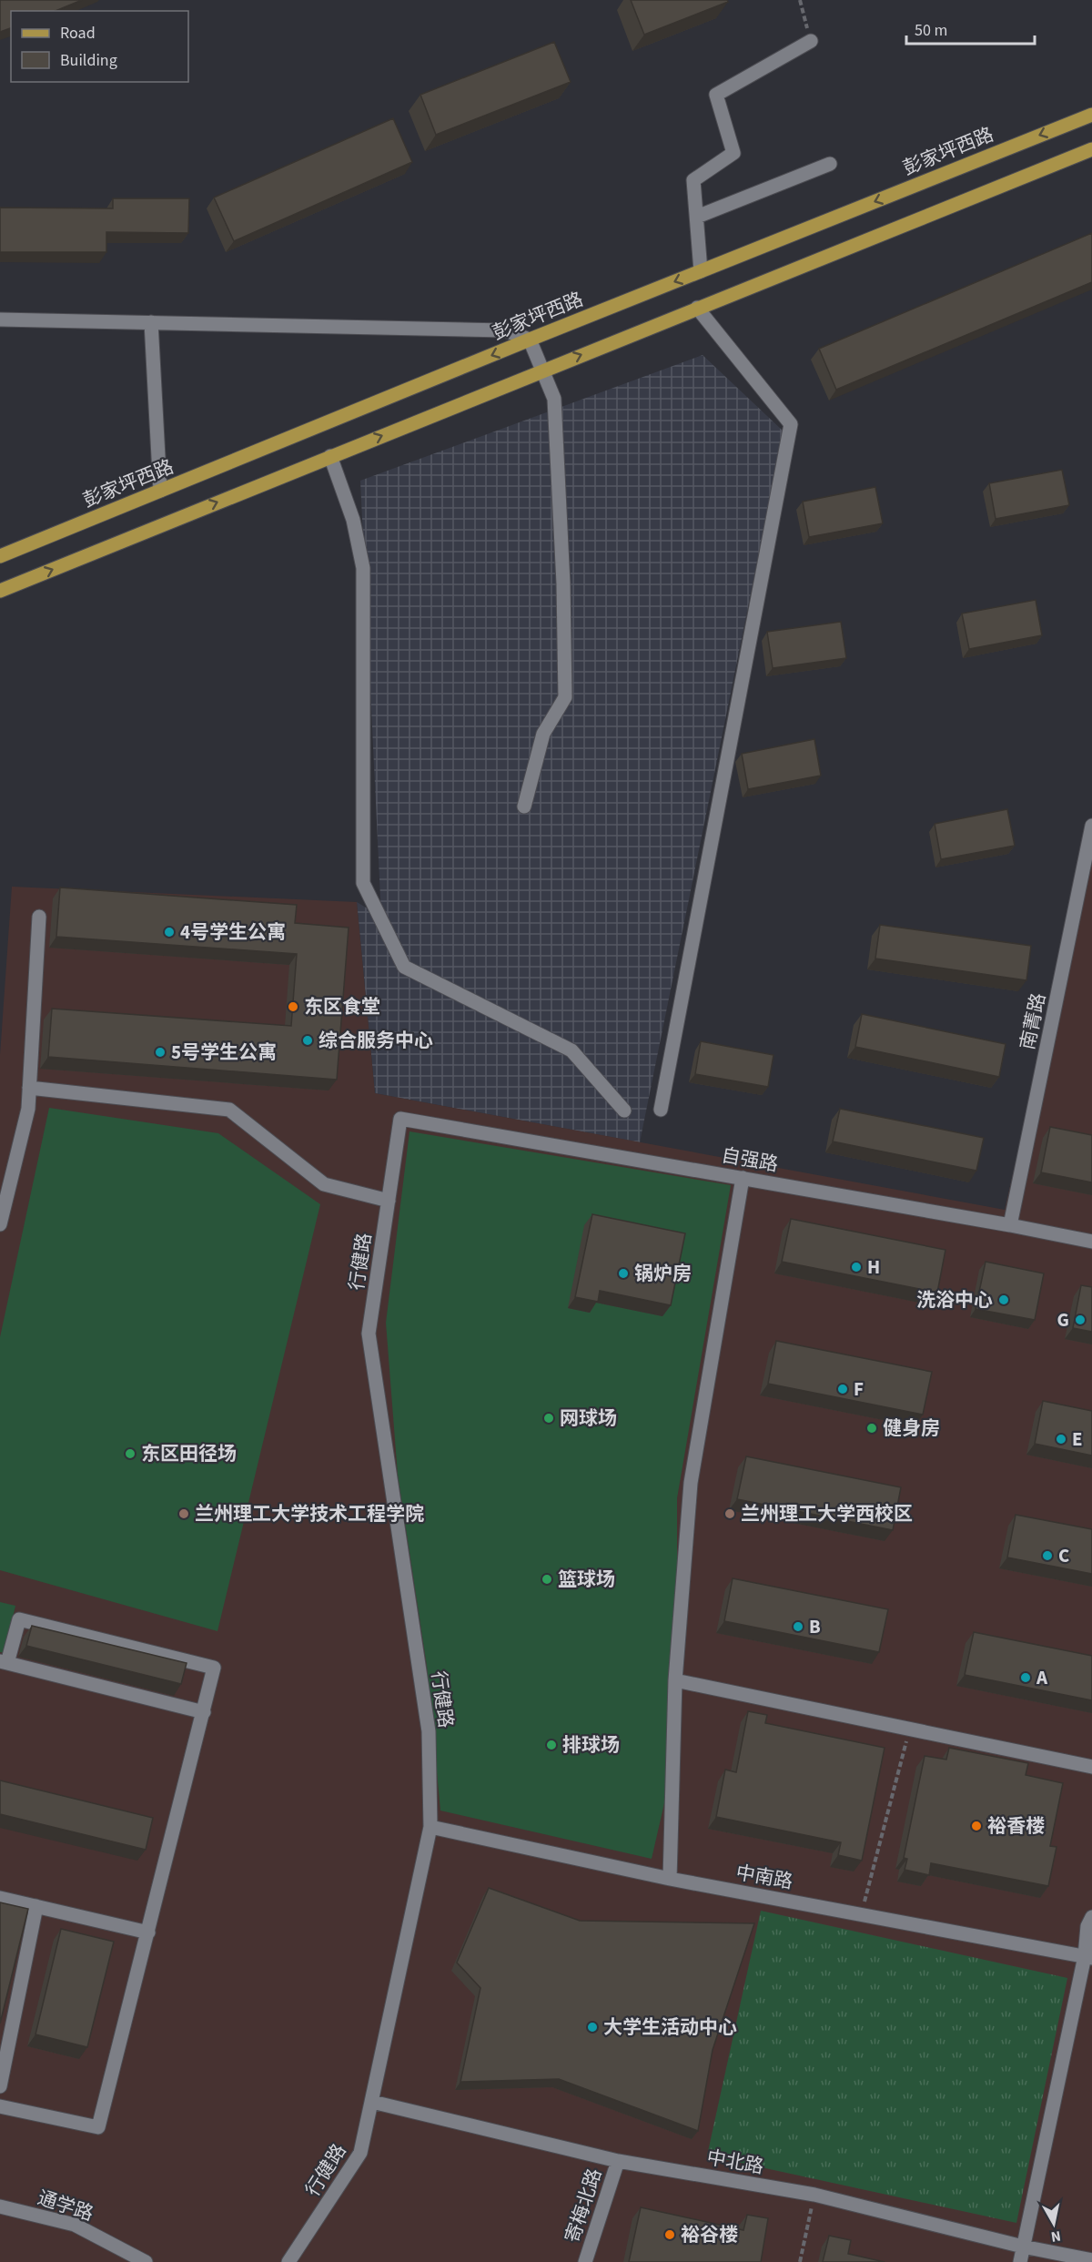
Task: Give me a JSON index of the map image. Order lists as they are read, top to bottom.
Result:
{
  "streets": {
    "main road": ["彭家坪西路"],
    "street": [
      "南菁路",
      "自强路",
      "行健路",
      "中南路",
      "中北路",
      "通学路",
      "寄梅北路"
    ]
  },
  "crossings": [
    ["南菁路", "自强路"],
    ["自强路", "行健路"],
    ["行健路", "中南路"],
    ["行健路", "中北路"],
    ["中北路", "寄梅北路"]
  ],
  "places": [
    "4号学生公寓",
    "东区食堂",
    "综合服务中心",
    "5号学生公寓",
    "H",
    "锅炉房",
    "洗浴中心",
    "G",
    "F",
    "网球场",
    "健身房",
    "E",
    "东区田径场",
    "兰州理工大学技术工程学院",
    "兰州理工大学西校区",
    "C",
    "篮球场",
    "B",
    "A",
    "排球场",
    "裕香楼",
    "大学生活动中心",
    "裕谷楼"
  ],
  "legend": ["Road", "Building"],
  "scale_bar": "50 m",
  "north": "bottom"
}
